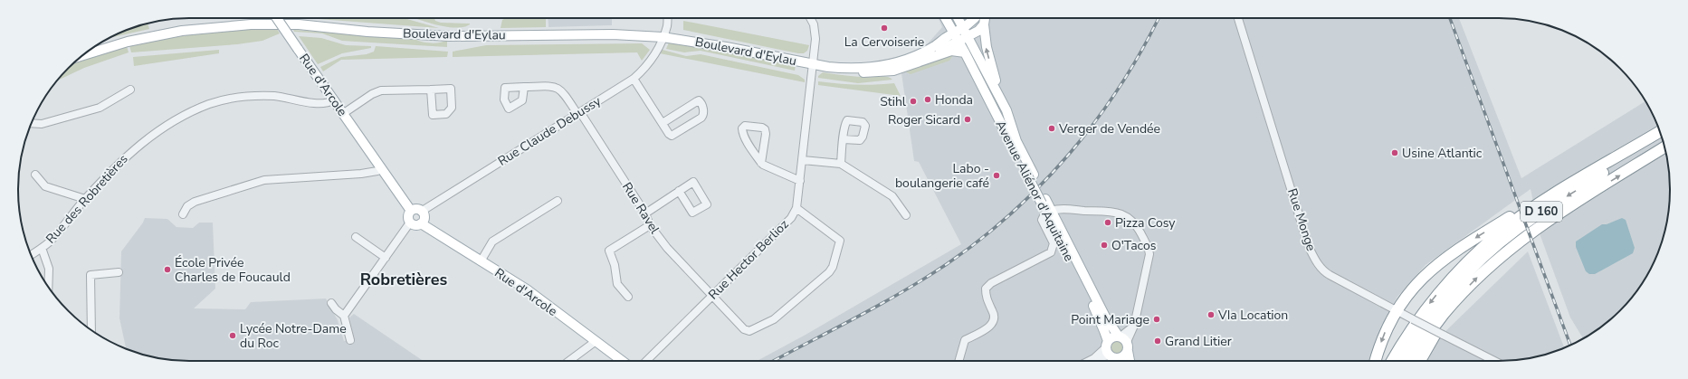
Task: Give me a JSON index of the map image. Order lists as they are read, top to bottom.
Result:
{
  "streets": {
    "highway": ["D 160"],
    "main road": ["Boulevard d'Eylau", "Rue d'Arcole", "Avenue Aliénor d'Aquitaine"],
    "street": [
      "Rue Claude Debussy",
      "Rue des Robretières",
      "Rue Ravel",
      "Rue Monge",
      "Rue Hector Berlioz"
    ]
  },
  "crossings": [
    ["Boulevard d'Eylau", "Rue Claude Debussy"],
    ["Boulevard d'Eylau", "Avenue Aliénor d'Aquitaine"],
    ["Boulevard d'Eylau", "Rue Hector Berlioz"],
    ["Rue d'Arcole", "Rue Claude Debussy"],
    ["Rue d'Arcole", "Rue des Robretières"],
    ["Rue Claude Debussy", "Rue Ravel"],
    ["Rue Ravel", "Rue Hector Berlioz"]
  ],
  "districts": ["Robretières"],
  "places": [
    "La Cervoiserie",
    "Honda",
    "Stihl",
    "Roger Sicard",
    "Verger de Vendée",
    "Usine Atlantic",
    "Labo - boulangerie café",
    "Pizza Cosy",
    "O'Tacos",
    "École Privée Charles de Foucauld",
    "VIa Location",
    "Point Mariage",
    "Lycée Notre-Dame du Roc",
    "Grand Litier"
  ]
}
